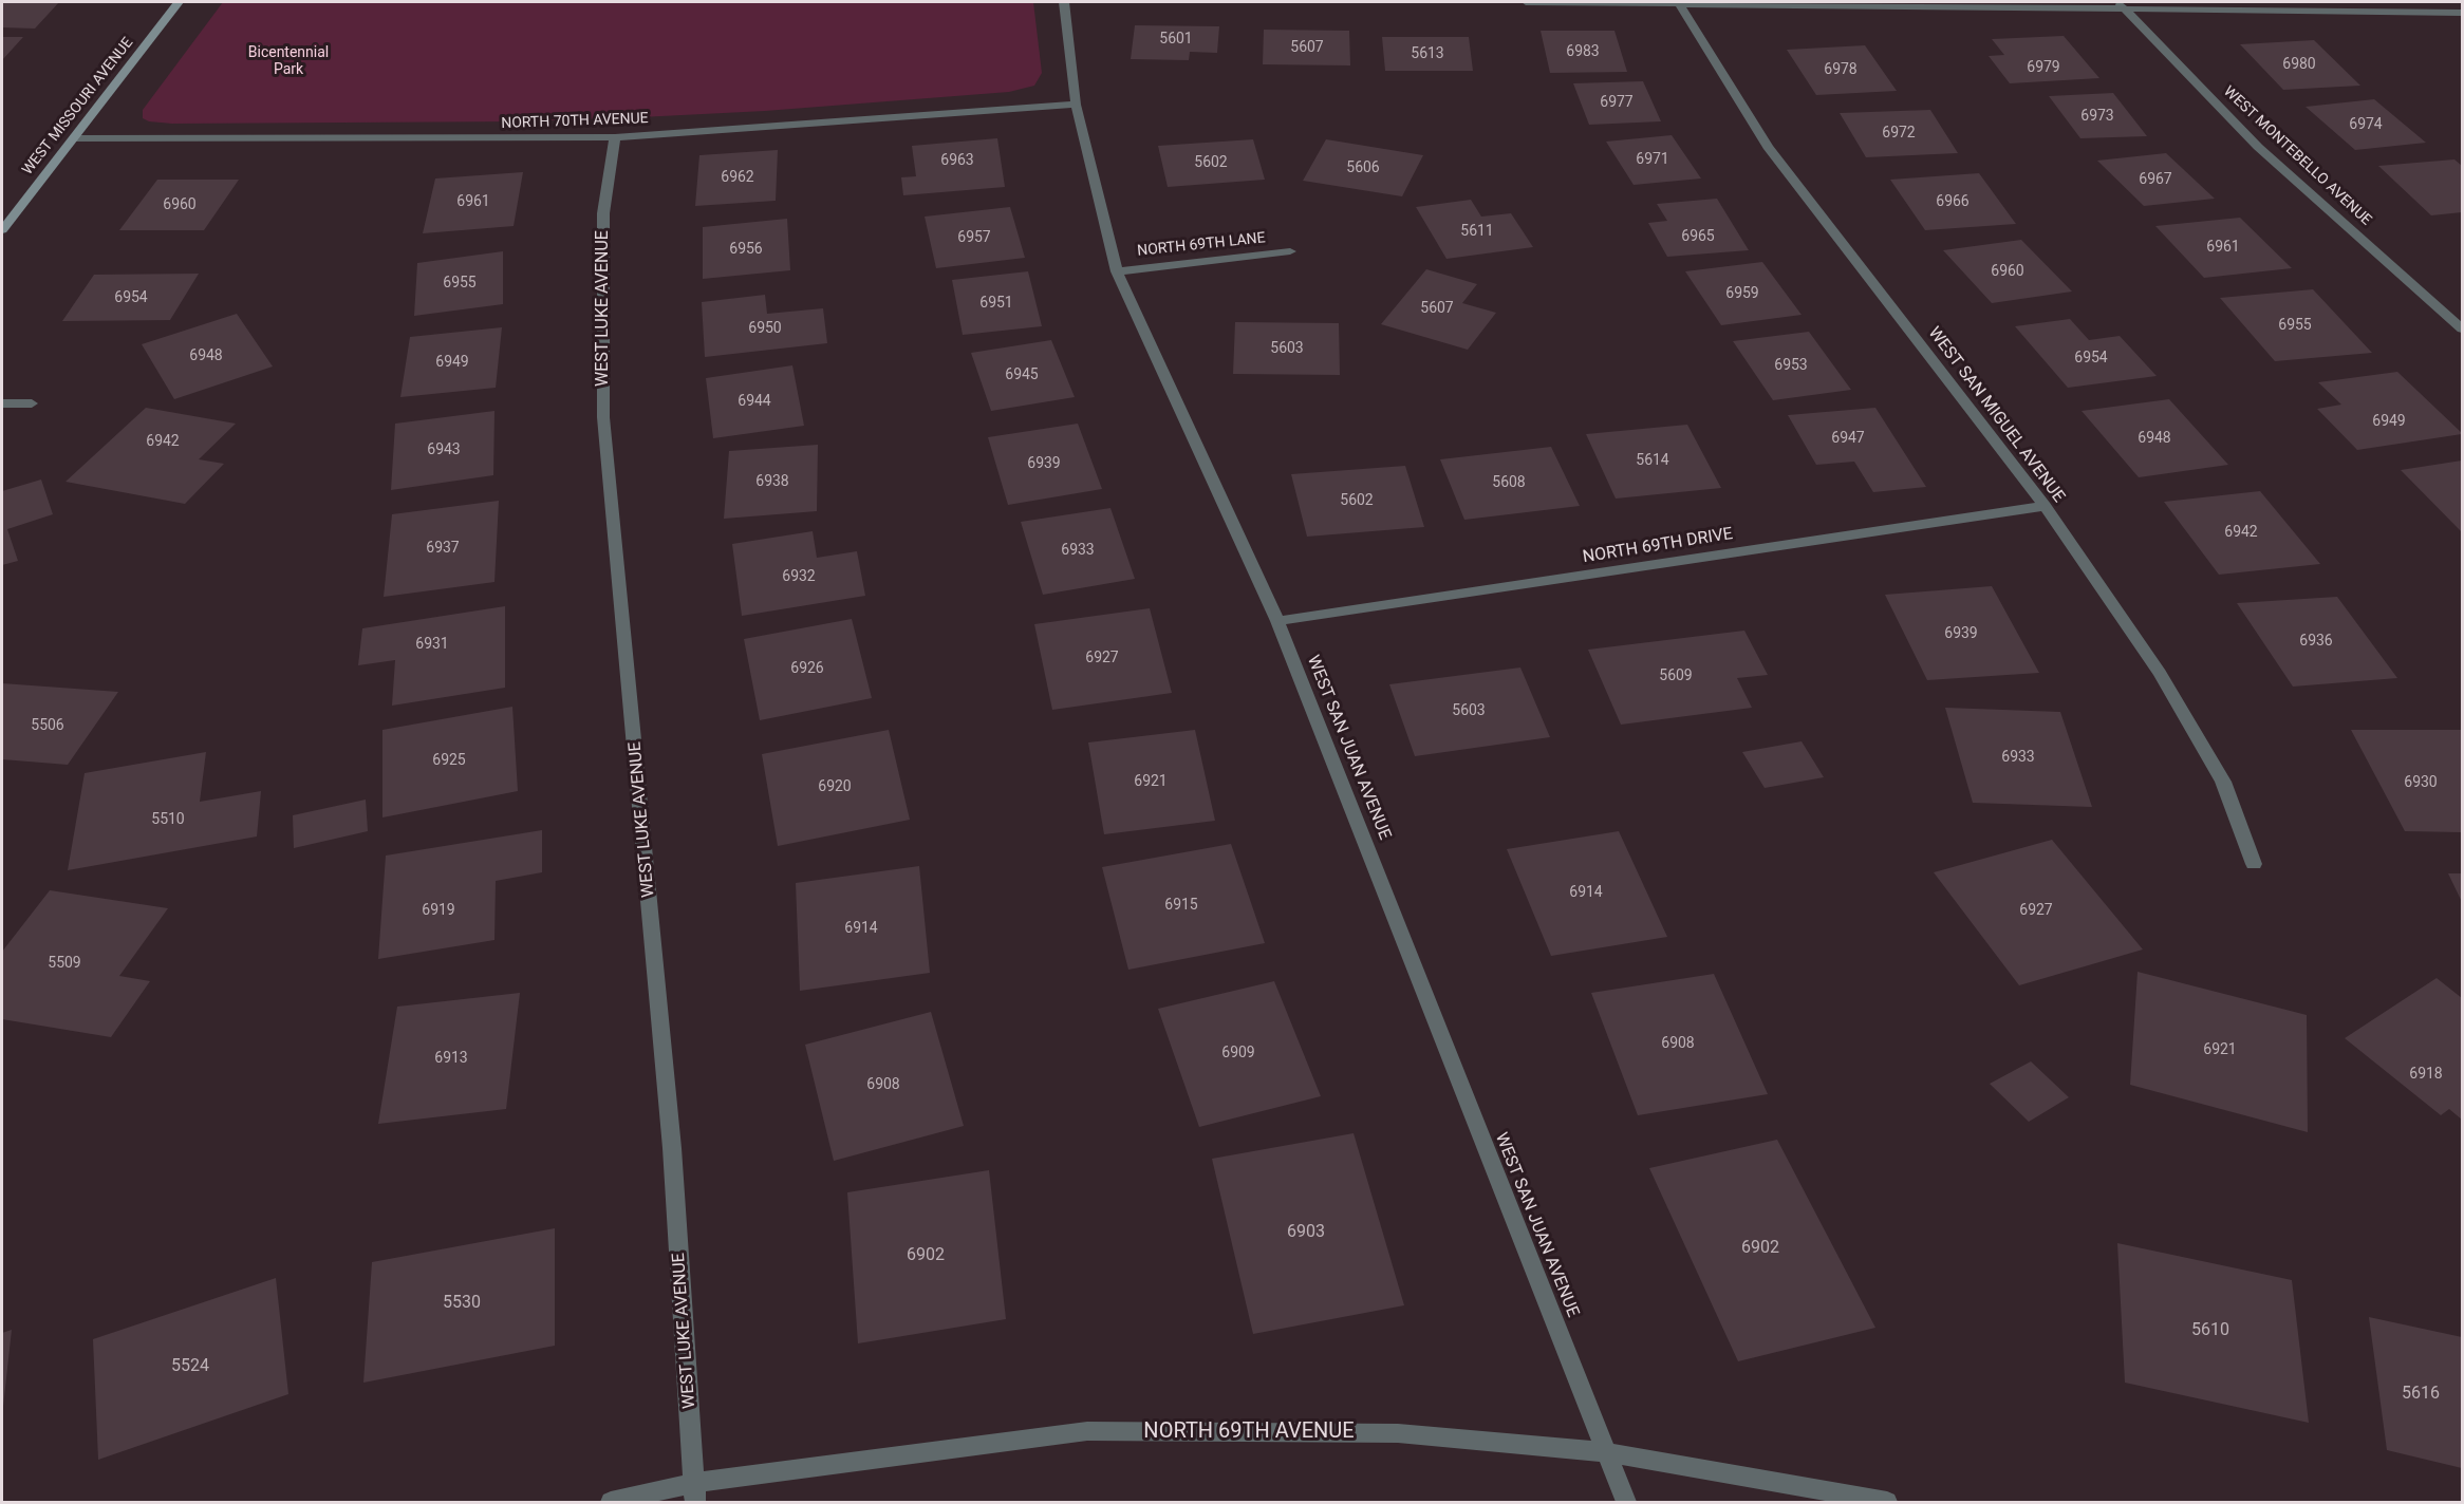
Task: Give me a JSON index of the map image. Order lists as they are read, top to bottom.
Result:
{
  "streets": {
    "street": [
      "WEST MISSOURI AVENUE",
      "NORTH 70TH AVENUE",
      "WEST MONTEBELLO AVENUE",
      "NORTH 69TH LANE",
      "WEST LUKE AVENUE",
      "WEST SAN MIGUEL AVENUE",
      "NORTH 69TH DRIVE",
      "WEST SAN JUAN AVENUE",
      "NORTH 69TH AVENUE"
    ]
  },
  "crossings": [
    ["WEST MISSOURI AVENUE", "NORTH 70TH AVENUE"],
    ["NORTH 70TH AVENUE", "WEST LUKE AVENUE"],
    ["NORTH 70TH AVENUE", "WEST SAN JUAN AVENUE"],
    ["NORTH 69TH LANE", "WEST SAN JUAN AVENUE"],
    ["WEST LUKE AVENUE", "NORTH 69TH AVENUE"],
    ["WEST SAN MIGUEL AVENUE", "NORTH 69TH DRIVE"],
    ["NORTH 69TH DRIVE", "WEST SAN JUAN AVENUE"],
    ["WEST SAN JUAN AVENUE", "NORTH 69TH AVENUE"]
  ],
  "parks": ["Bicentennial Park"],
  "house_numbers": [
    "5601",
    "5607",
    "6983",
    "5613",
    "6980",
    "6979",
    "6978",
    "6977",
    "6973",
    "6974",
    "6972",
    "6971",
    "6963",
    "5602",
    "5606",
    "6962",
    "6967",
    "6961",
    "6966",
    "6960",
    "5611",
    "6965",
    "6957",
    "6961",
    "6956",
    "6960",
    "6955",
    "6959",
    "6954",
    "6951",
    "5607",
    "6955",
    "6950",
    "5603",
    "6948",
    "6954",
    "6949",
    "6953",
    "6945",
    "6944",
    "6949",
    "6947",
    "6948",
    "6942",
    "6943",
    "5614",
    "6939",
    "6938",
    "5608",
    "5602",
    "6942",
    "6937",
    "6933",
    "6932",
    "6939",
    "6936",
    "6931",
    "6927",
    "6926",
    "5609",
    "5603",
    "5506",
    "6933",
    "6925",
    "6921",
    "6930",
    "6920",
    "5510",
    "6914",
    "6915",
    "6919",
    "6927",
    "6914",
    "5509",
    "6908",
    "6921",
    "6909",
    "6913",
    "6918",
    "6908",
    "6903",
    "6902",
    "6902",
    "5530",
    "5610",
    "5524",
    "5616"
  ]
}
